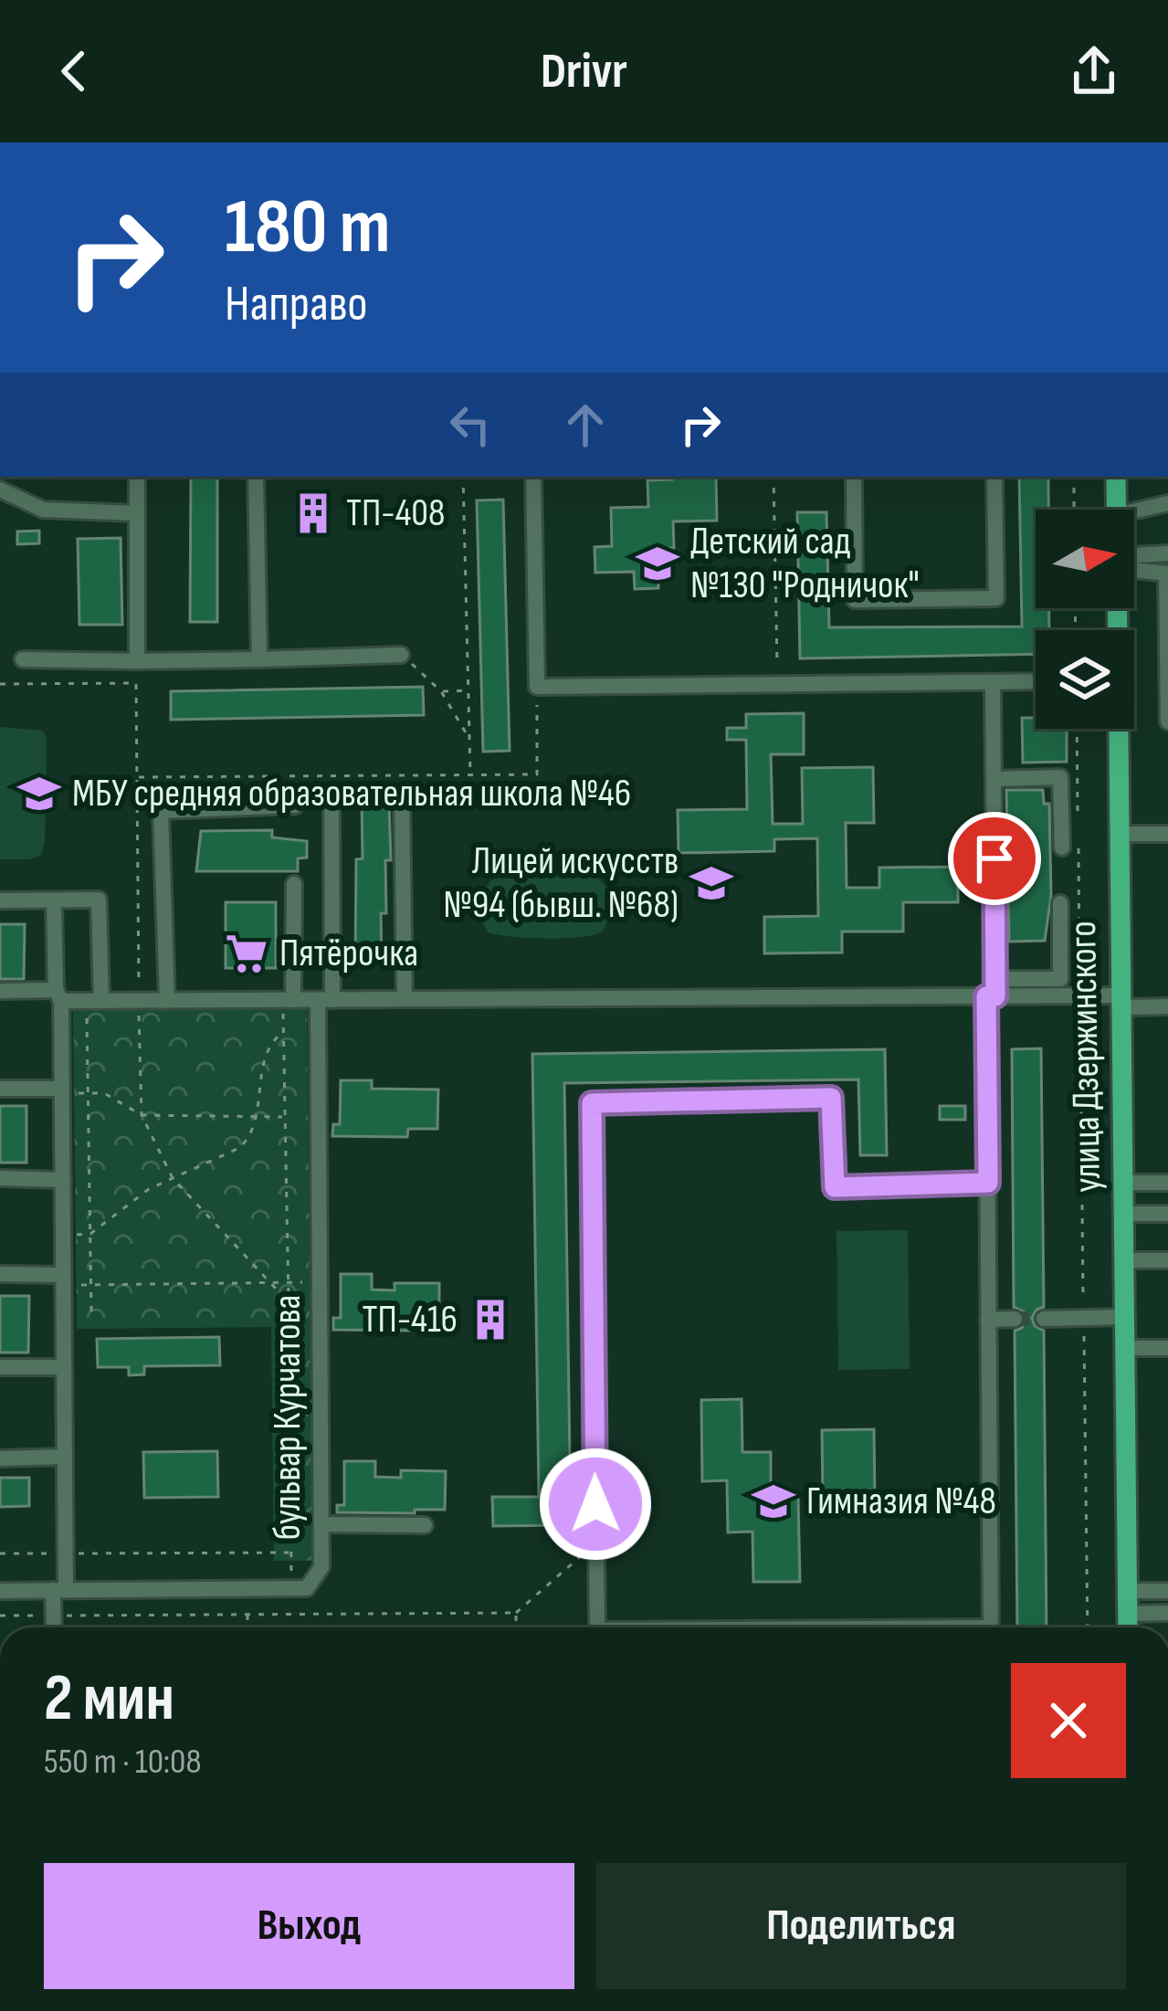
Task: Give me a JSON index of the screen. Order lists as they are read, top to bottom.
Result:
{
  "streets": {
    "main road": ["улица Дзержинского"],
    "street": ["бульвар Курчатова"]
  },
  "places": {
    "building": ["ТП-408", "ТП-416"],
    "school or university": [
      "Детский сад №130 \"Родничок\"",
      "МБУ средняя образовательная школа №46",
      "Лицей искусств №94 (бывш. №68)",
      "Гимназия №48"
    ],
    "supermarket": ["Пятёрочка"]
  },
  "north": "right",
  "page": {
    "header": "Drivr",
    "turn": ["180 m", "Направо"],
    "heading": ["2 мин", "550 m · 10:08"],
    "buttons": ["Выход", "Поделиться"]
  }
}
